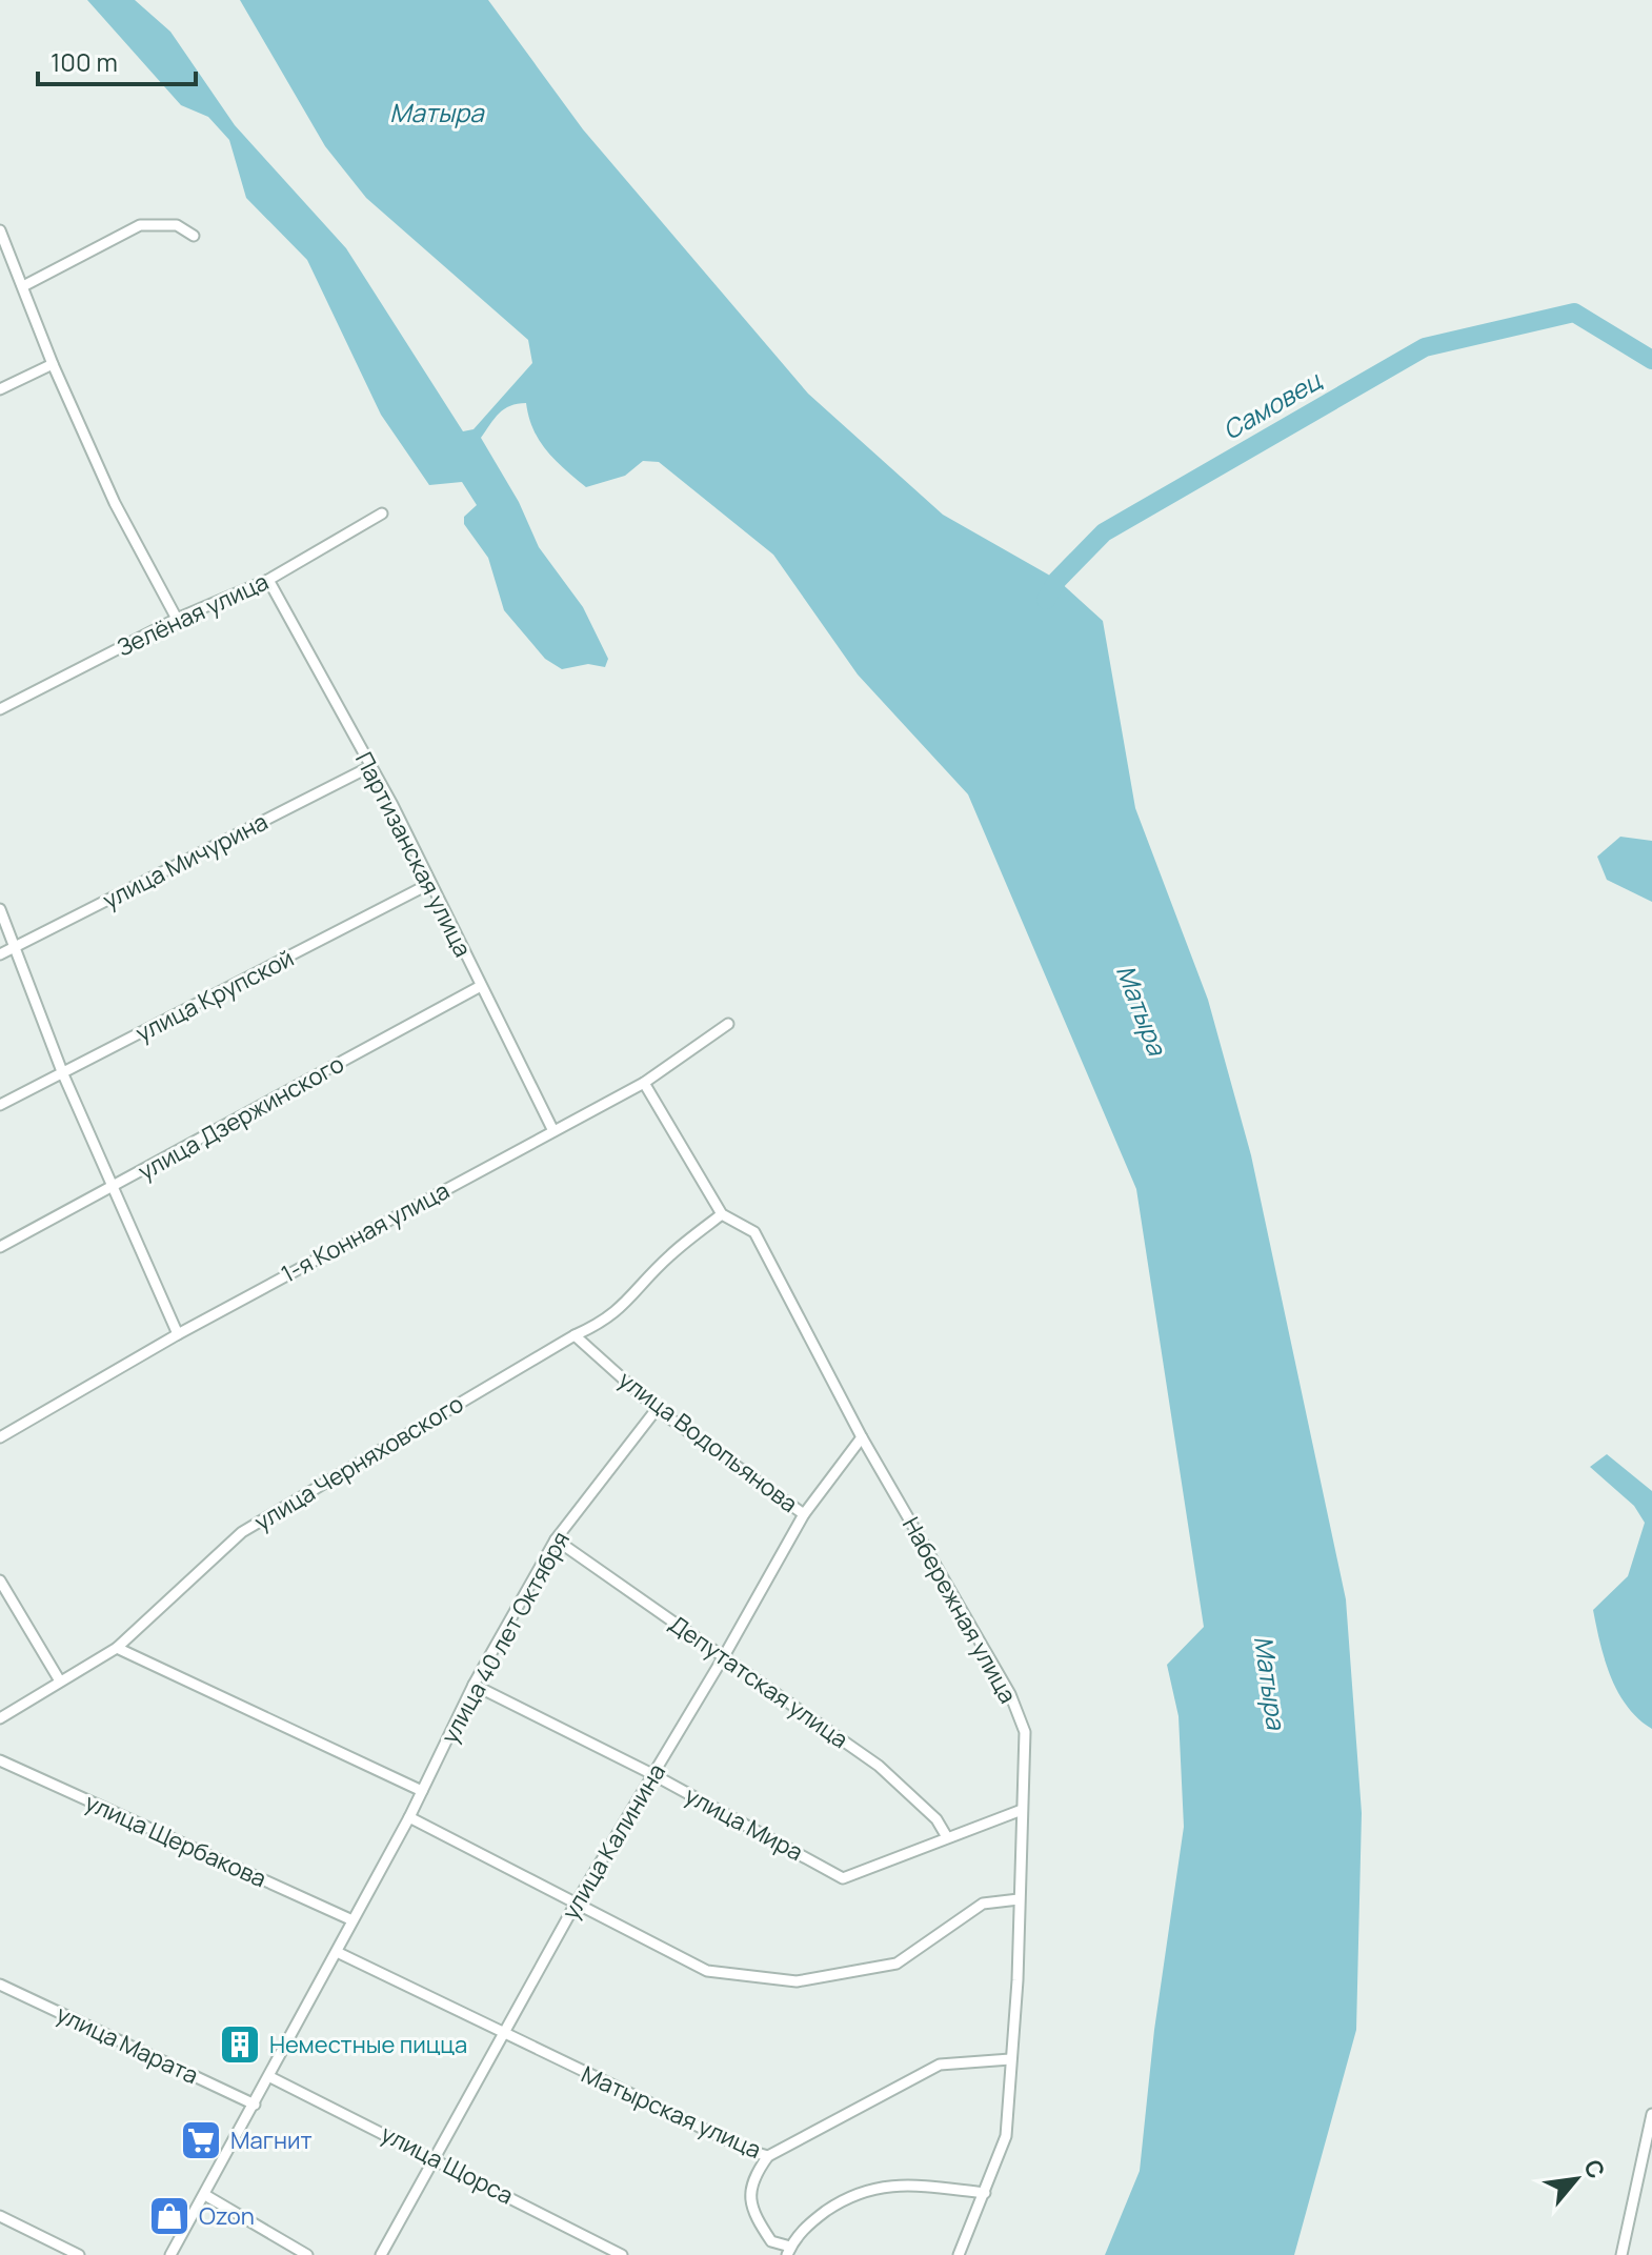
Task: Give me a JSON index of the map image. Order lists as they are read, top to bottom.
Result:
{
  "streets": {
    "street": [
      "Зелёная улица",
      "Партизанская улица",
      "улица Мичурина",
      "улица Крупской",
      "улица Дзержинского",
      "1-я Конная улица",
      "улица Водопьянова",
      "улица Черняховского",
      "Набережная улица",
      "улица 40 лет Октября",
      "Депутатская улица",
      "улица Мира",
      "улица Щербакова",
      "улица Калинина",
      "улица Марата",
      "Матырская улица",
      "улица Щорса"
    ]
  },
  "crossings": [
    ["Зелёная улица", "Партизанская улица"],
    ["Партизанская улица", "улица Мичурина"],
    ["Партизанская улица", "улица Крупской"],
    ["Партизанская улица", "улица Дзержинского"],
    ["Партизанская улица", "1-я Конная улица"],
    ["1-я Конная улица", "Набережная улица"],
    ["улица Водопьянова", "улица Черняховского"],
    ["улица Водопьянова", "улица 40 лет Октября"],
    ["улица Водопьянова", "улица Калинина"],
    ["улица Черняховского", "Набережная улица"],
    ["Набережная улица", "улица Мира"],
    ["Набережная улица", "улица Калинина"],
    ["Набережная улица", "Матырская улица"],
    ["улица 40 лет Октября", "Депутатская улица"],
    ["улица 40 лет Октября", "улица Мира"],
    ["улица 40 лет Октября", "улица Щербакова"],
    ["улица 40 лет Октября", "улица Марата"],
    ["улица 40 лет Октября", "Матырская улица"],
    ["улица 40 лет Октября", "улица Щорса"],
    ["Депутатская улица", "улица Мира"],
    ["Депутатская улица", "улица Калинина"],
    ["улица Мира", "улица Калинина"],
    ["улица Калинина", "Матырская улица"],
    ["улица Калинина", "улица Щорса"]
  ],
  "water": ["Матыра", "Самовец"],
  "places": {
    "building": ["Неместные пицца"],
    "supermarket": ["Магнит"],
    "shop": ["Ozon"]
  },
  "scale_bar": "100 m",
  "north": "top right"
}
